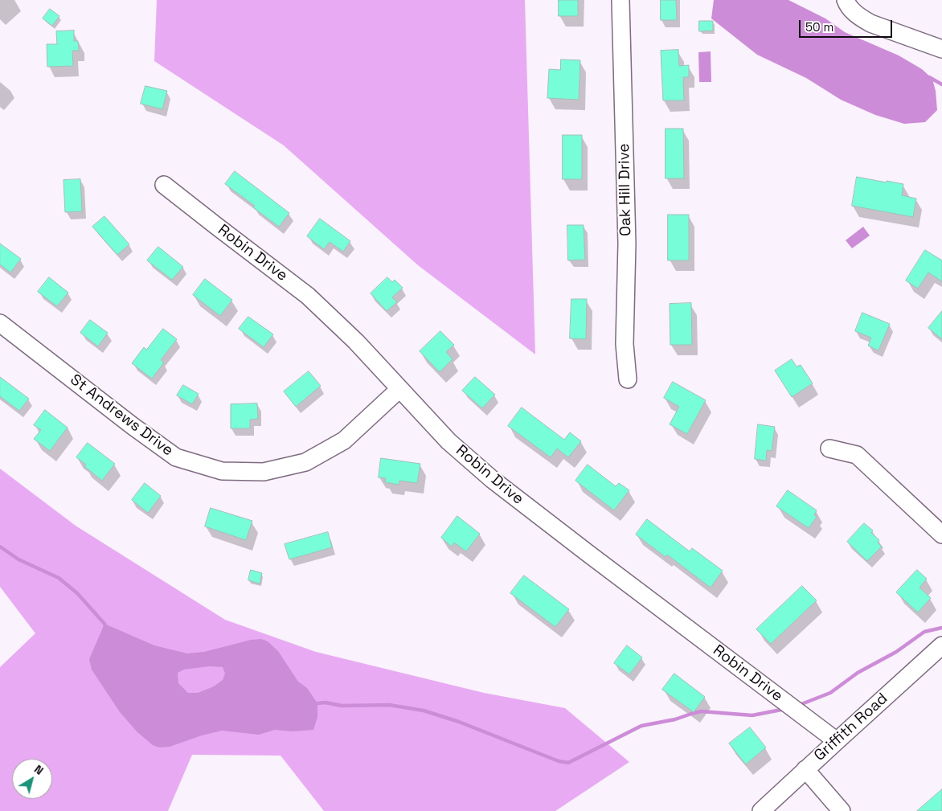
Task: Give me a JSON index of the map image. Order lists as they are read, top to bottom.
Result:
{
  "streets": {
    "street": [
      "Oak Hill Drive",
      "Robin Drive",
      "St Andrews Drive",
      "Griffith Road"
    ]
  },
  "crossings": [
    ["Robin Drive", "St Andrews Drive"],
    ["Robin Drive", "Griffith Road"]
  ],
  "scale_bar": "50 m",
  "north": "top right"
}
